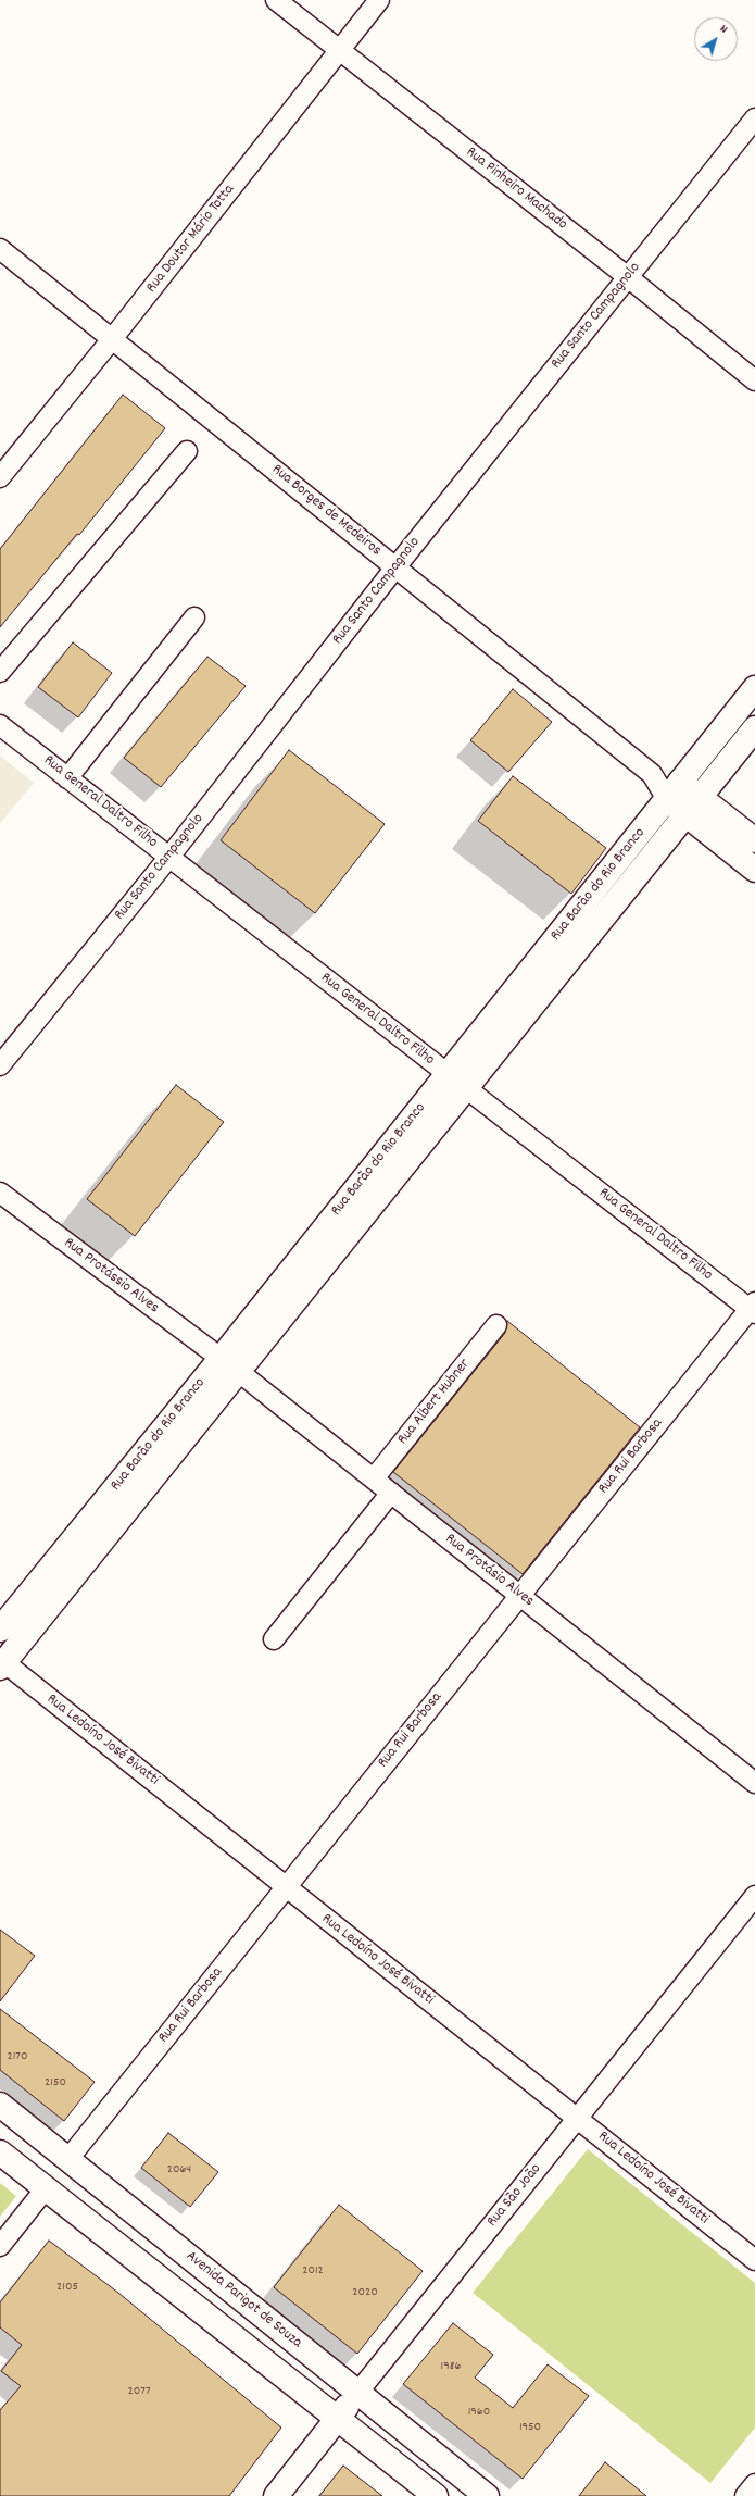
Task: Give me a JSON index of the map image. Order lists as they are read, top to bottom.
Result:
{
  "streets": {
    "main road": ["Rua Barão do Rio Branco", "Rua São João", "Avenida Parigot de Souza"],
    "street": [
      "Rua Pinheiro Machado",
      "Rua Doutor Mário Totta",
      "Rua Santo Campagnolo",
      "Rua Borges de Medeiros",
      "Rua General Daltro Filho",
      "Rua Protássio Alves",
      "Rua Albert Hubner",
      "Rua Rui Barbosa",
      "Rua Protásio Alves",
      "Rua Ledoíno José Bivatti"
    ]
  },
  "crossings": [
    ["Rua Pinheiro Machado", "Rua Doutor Mário Totta"],
    ["Rua Pinheiro Machado", "Rua Santo Campagnolo"],
    ["Rua Doutor Mário Totta", "Rua Borges de Medeiros"],
    ["Rua Santo Campagnolo", "Rua Borges de Medeiros"],
    ["Rua Santo Campagnolo", "Rua General Daltro Filho"],
    ["Rua Borges de Medeiros", "Rua Barão do Rio Branco"],
    ["Rua General Daltro Filho", "Rua Barão do Rio Branco"],
    ["Rua General Daltro Filho", "Rua Rui Barbosa"],
    ["Rua Barão do Rio Branco", "Rua Protássio Alves"],
    ["Rua Barão do Rio Branco", "Rua Protásio Alves"],
    ["Rua Barão do Rio Branco", "Rua Ledoíno José Bivatti"],
    ["Rua Protássio Alves", "Rua Protásio Alves"],
    ["Rua Albert Hubner", "Rua Protásio Alves"],
    ["Rua Rui Barbosa", "Rua Protásio Alves"],
    ["Rua Rui Barbosa", "Rua Ledoíno José Bivatti"],
    ["Rua Rui Barbosa", "Avenida Parigot de Souza"],
    ["Rua Ledoíno José Bivatti", "Rua São João"],
    ["Rua São João", "Avenida Parigot de Souza"]
  ],
  "house_numbers": [
    "2170",
    "2150",
    "2064",
    "2012",
    "2105",
    "2020",
    "1986",
    "2077",
    "1960",
    "1950"
  ],
  "north": "top right"
}
